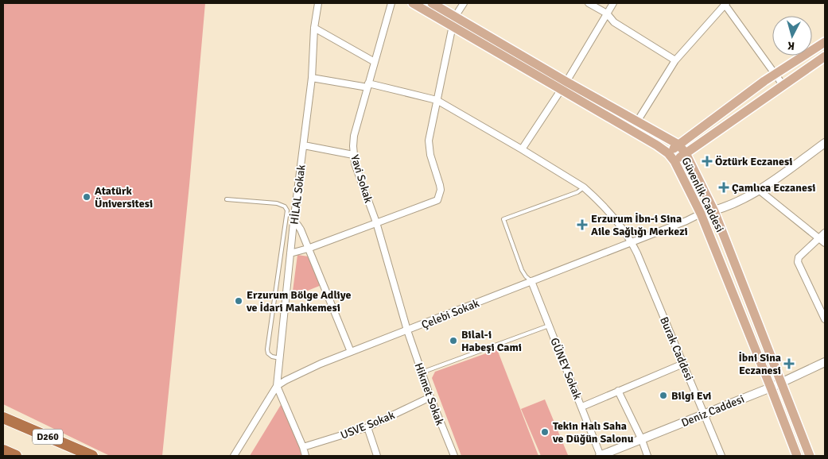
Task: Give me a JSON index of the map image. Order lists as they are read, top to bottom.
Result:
{
  "streets": {
    "highway": ["D260"],
    "main road": ["Güvenlik Caddesi"],
    "street": [
      "Yavi Sokak",
      "HİLAL Sokak",
      "Çelebi Sokak",
      "Burak Caddesi",
      "GÜNEY Sokak",
      "Hikmet Sokak",
      "Deniz Caddesi",
      "USVE Sokak"
    ]
  },
  "crossings": [
    ["Yavi Sokak", "Çelebi Sokak"],
    ["Yavi Sokak", "Burak Caddesi"],
    ["Yavi Sokak", "Hikmet Sokak"],
    ["HİLAL Sokak", "Çelebi Sokak"],
    ["HİLAL Sokak", "Burak Caddesi"],
    ["Güvenlik Caddesi", "Çelebi Sokak"],
    ["Güvenlik Caddesi", "Deniz Caddesi"],
    ["Çelebi Sokak", "Burak Caddesi"],
    ["Çelebi Sokak", "GÜNEY Sokak"],
    ["Çelebi Sokak", "Hikmet Sokak"],
    ["Burak Caddesi", "Deniz Caddesi"],
    ["GÜNEY Sokak", "Deniz Caddesi"],
    ["Hikmet Sokak", "USVE Sokak"]
  ],
  "places": {
    "health": [
      "Öztürk Eczanesi",
      "Çamlıca Eczanesi",
      "Erzurum İbn-i Sina Aile Sağlığı Merkezi",
      "İbni Sina Eczanesi"
    ],
    "other": [
      "Atatürk Üniversitesi",
      "Erzurum Bölge Adliye ve İdari Mahkemesi",
      "Bilal-i Habeşi Cami",
      "Bilgi Evi",
      "Tekin Halı Saha ve Düğün Salonu"
    ]
  },
  "north": "bottom"
}
